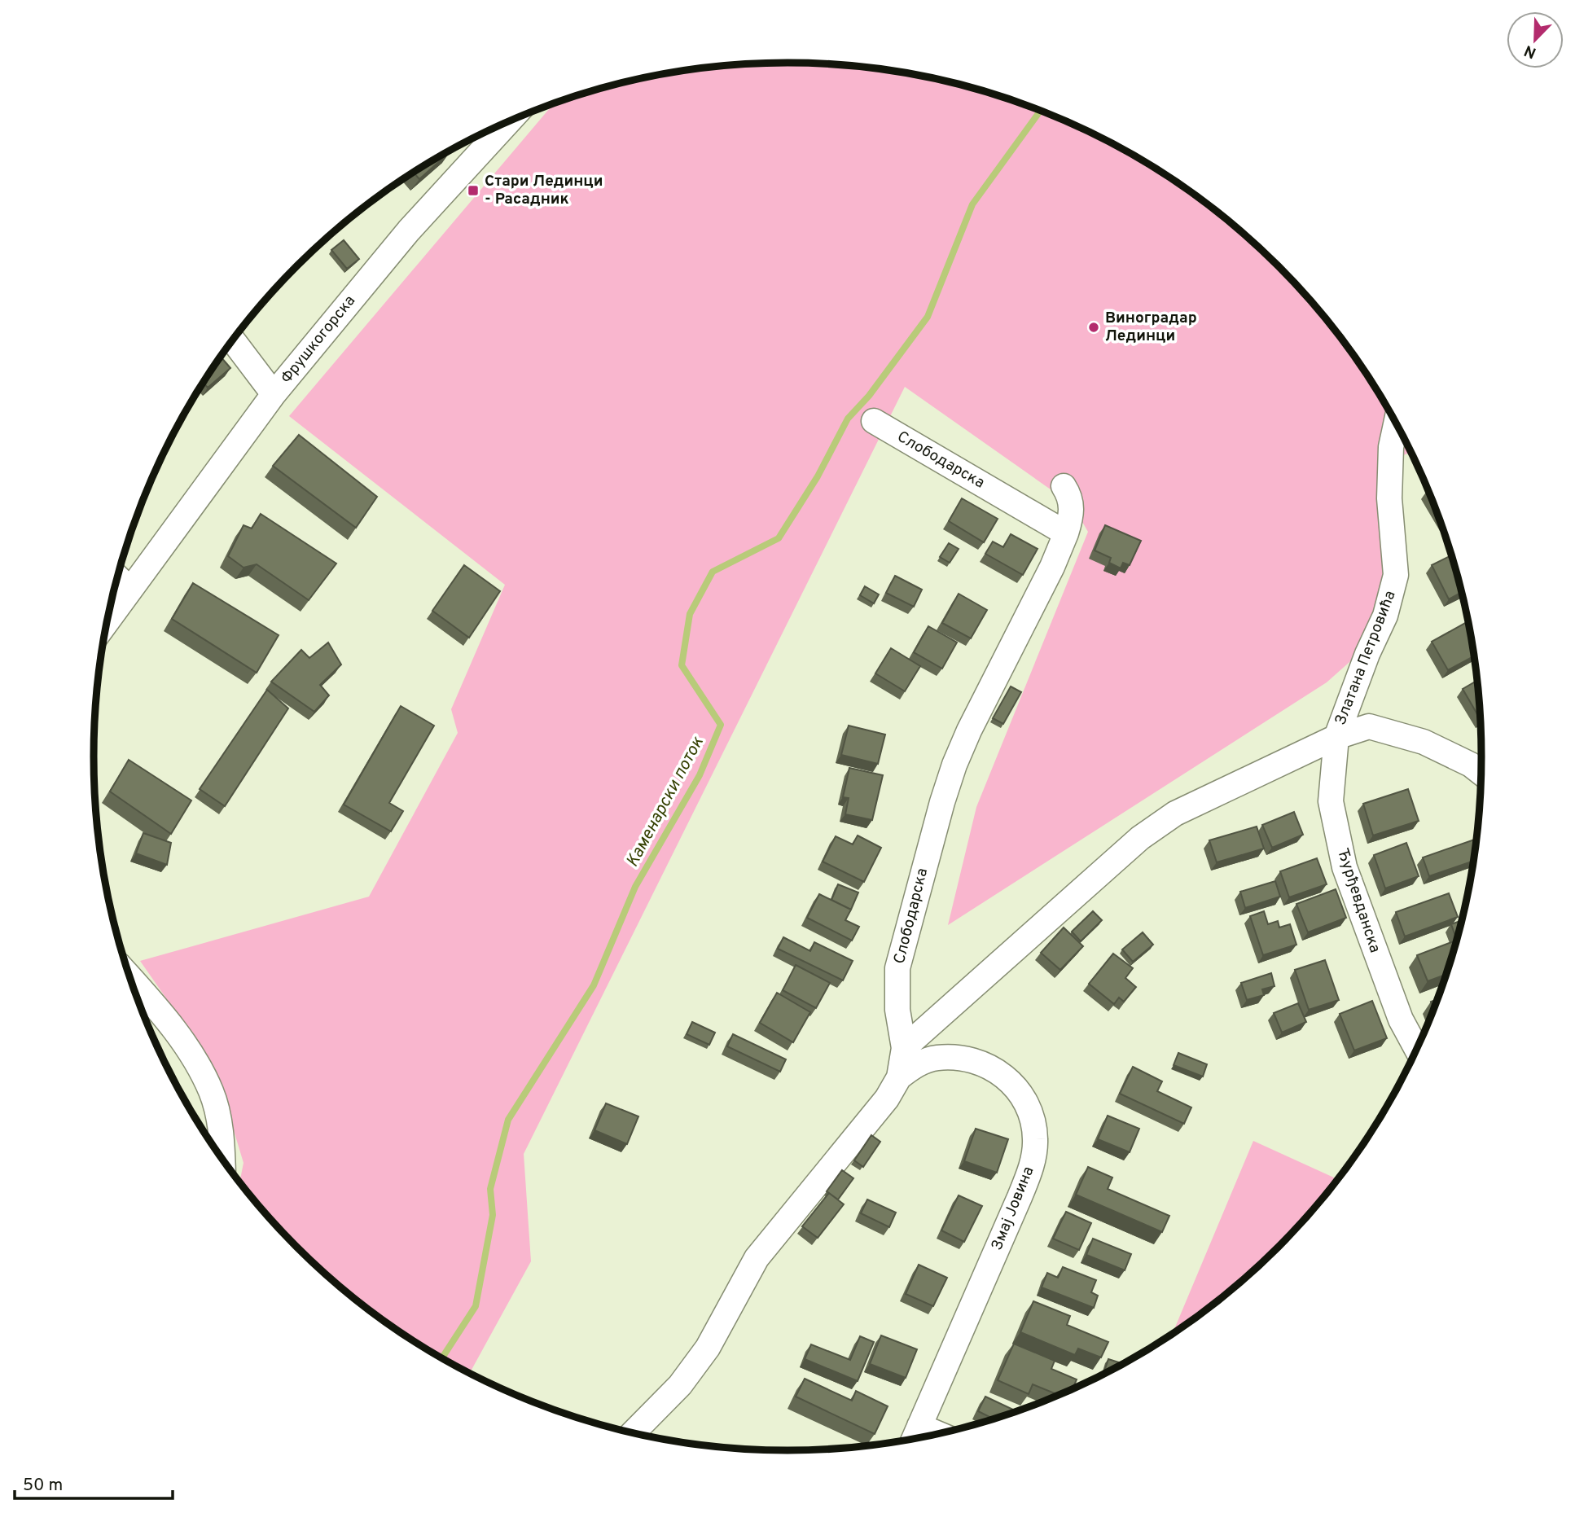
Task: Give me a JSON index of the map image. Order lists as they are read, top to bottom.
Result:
{
  "streets": {
    "street": [
      "Фрушкогорска",
      "Слободарска",
      "Златана Петровића",
      "Ђурђевданска",
      "Змај Јовина"
    ]
  },
  "crossings": [
    ["Слободарска", "Змај Јовина"],
    ["Златана Петровића", "Ђурђевданска"]
  ],
  "water": ["Каменарски поток"],
  "places": {
    "transit": ["Стари Лединци - Расадник"],
    "other": ["Виноградар Лединци"]
  },
  "scale_bar": "50 m",
  "north": "bottom left"
}
